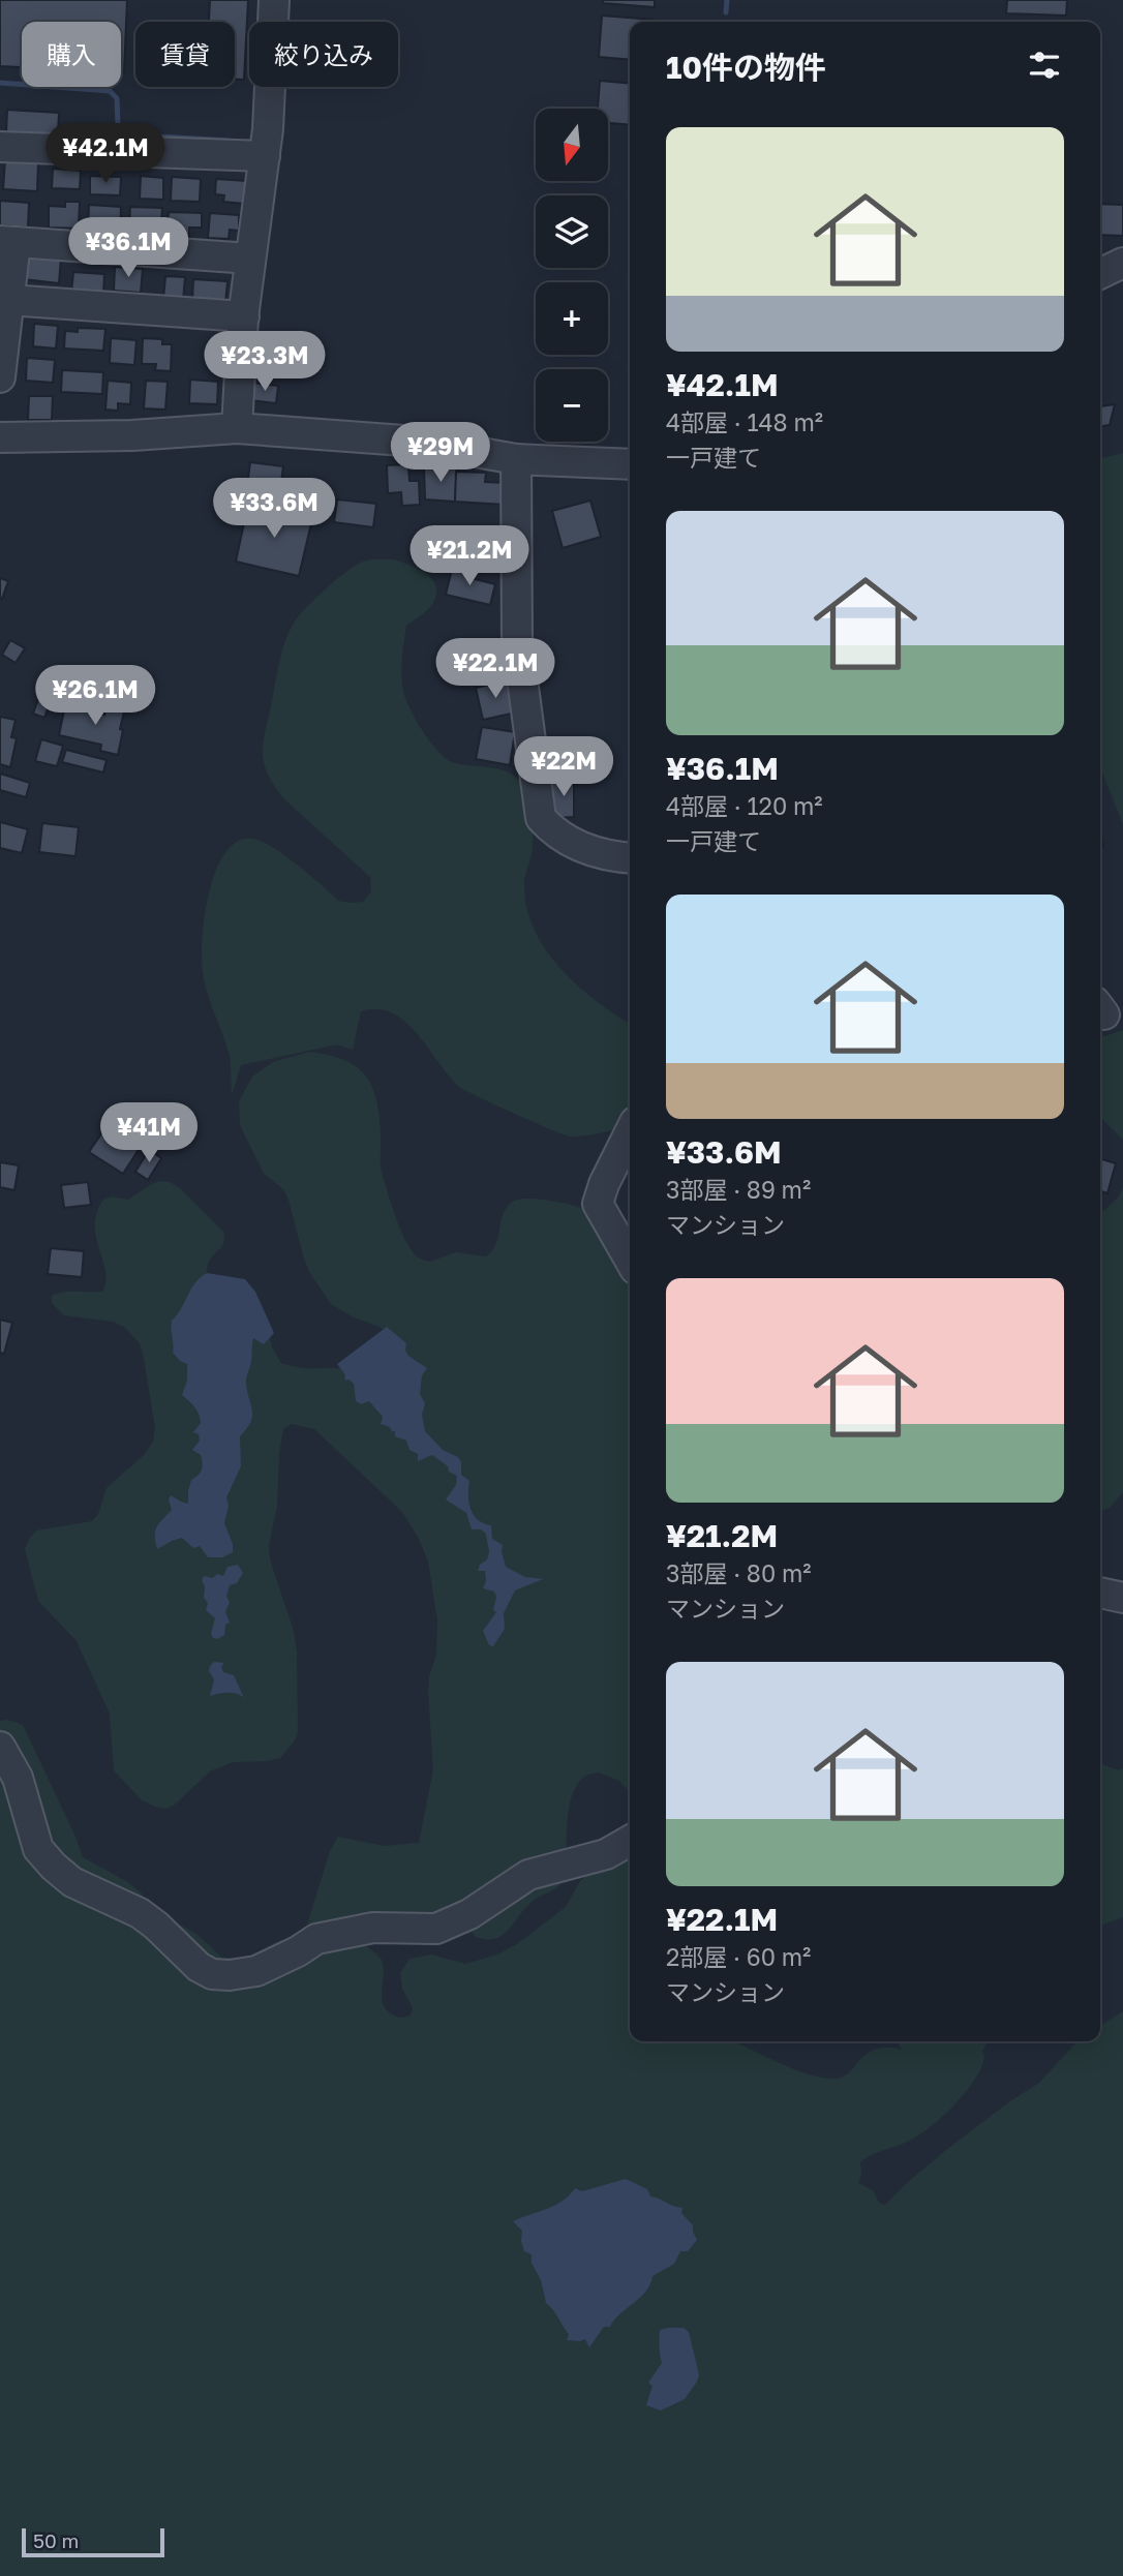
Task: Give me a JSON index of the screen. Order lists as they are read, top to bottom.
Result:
{
  "scale_bar": "50 m",
  "north": "bottom",
  "page": {
    "chip": ["購入", "賃貸", "絞り込み"],
    "heading": "10件の物件",
    "map_buttons": ["+", "−"],
    "list": [
      {
        "name": "¥42.1M",
        "note": "4部屋 · 148 m² · 一戸建て"
      },
      {
        "name": "¥36.1M",
        "note": "4部屋 · 120 m² · 一戸建て"
      },
      {
        "name": "¥33.6M",
        "note": "3部屋 · 89 m² · マンション"
      },
      {
        "name": "¥21.2M",
        "note": "3部屋 · 80 m² · マンション"
      },
      {
        "name": "¥22.1M",
        "note": "2部屋 · 60 m² · マンション"
      }
    ],
    "price": [
      "¥42.1M",
      "¥36.1M",
      "¥23.3M",
      "¥29M",
      "¥33.6M",
      "¥21.2M",
      "¥22.1M",
      "¥26.1M",
      "¥22M",
      "¥41M"
    ],
    "scale": "50 m"
  }
}
